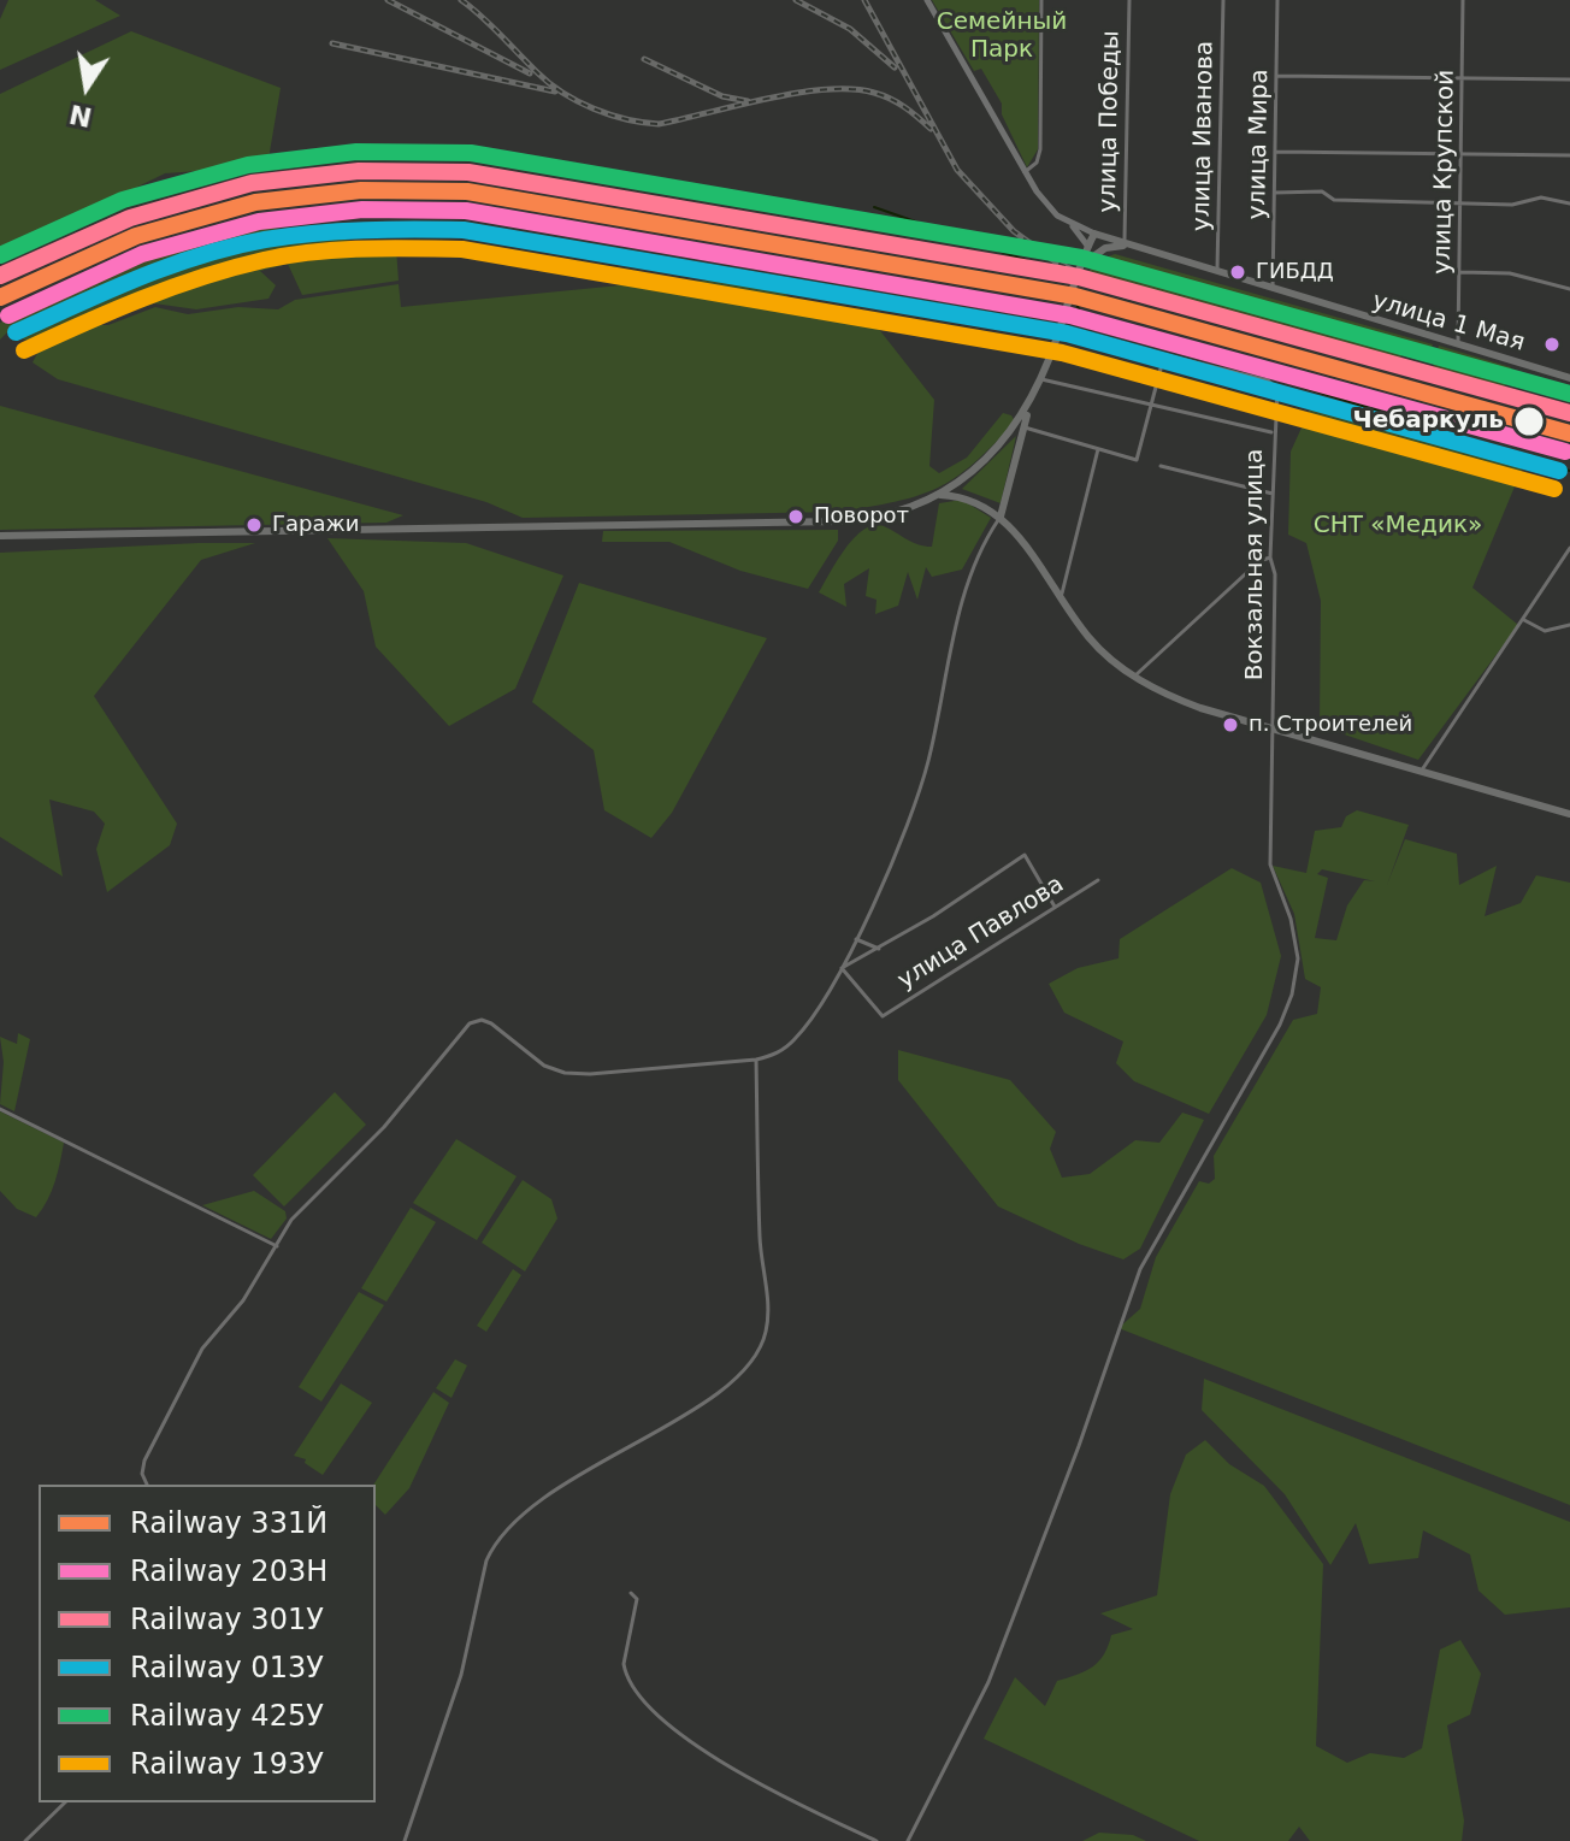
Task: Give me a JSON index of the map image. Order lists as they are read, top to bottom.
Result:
{
  "streets": {
    "main road": ["улица 1 Мая"],
    "street": [
      "улица Победы",
      "улица Иванова",
      "улица Мира",
      "улица Крупской",
      "Вокзальная улица",
      "улица Павлова"
    ]
  },
  "crossings": [
    ["улица Победы", "улица 1 Мая"],
    ["улица Иванова", "улица 1 Мая"],
    ["улица Мира", "улица 1 Мая"],
    ["улица Крупской", "улица 1 Мая"]
  ],
  "parks": ["Семейный Парк", "СНТ «Медик»"],
  "places": [
    "ГИБДД",
    "Чебаркуль",
    "Поворот",
    "Гаражи",
    "п. Строителей"
  ],
  "lines": [
    "rail line 425У",
    "rail line 301У",
    "rail line 331Й",
    "rail line 203Н",
    "rail line 013У",
    "rail line 193У"
  ],
  "legend": [
    "Railway 331Й",
    "Railway 203Н",
    "Railway 301У",
    "Railway 013У",
    "Railway 425У",
    "Railway 193У"
  ],
  "north": "bottom"
}
